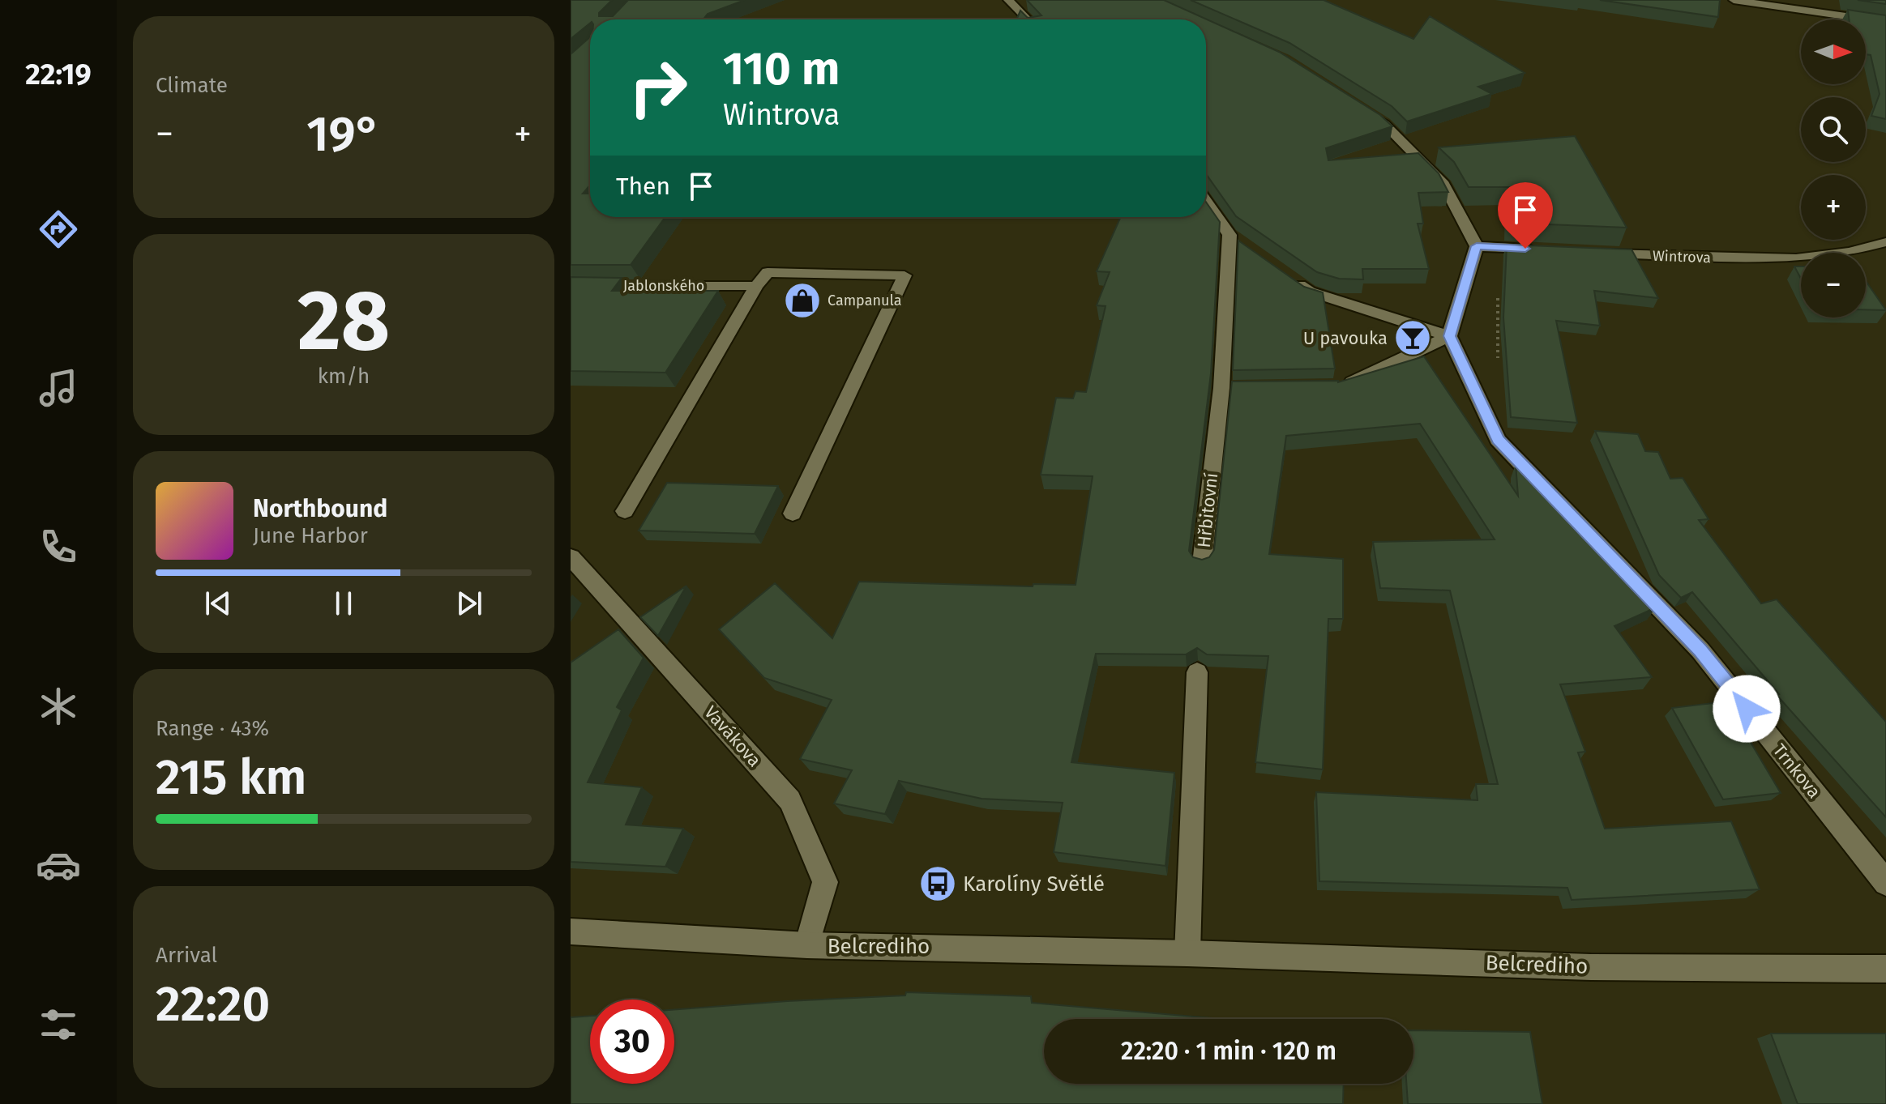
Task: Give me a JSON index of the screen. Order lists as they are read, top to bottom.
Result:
{
  "streets": {
    "street": [
      "Wintrova",
      "Jablonského",
      "Hřbitovní",
      "Vavákova",
      "Trnkova",
      "Belcrediho"
    ]
  },
  "crossings": [
    ["Vavákova", "Belcrediho"]
  ],
  "places": {
    "shop": ["Campanula"],
    "bar": ["U pavouka"],
    "bus stop": ["Karolíny Světlé"]
  },
  "north": "right",
  "page": {
    "tabs": "22:19",
    "tile": [
      "Climate",
      ["28", "km/h"],
      ["Range · 43%", "215 km"],
      ["Arrival", "22:20"]
    ],
    "map_buttons": ["+", "−"],
    "turn": ["110 m", "Wintrova"],
    "heat": ["−", "19°", "+"],
    "then": "Then",
    "song": ["Northbound", "June Harbor"],
    "limit": "30",
    "trip": "22:20 · 1 min · 120 m"
  }
}
